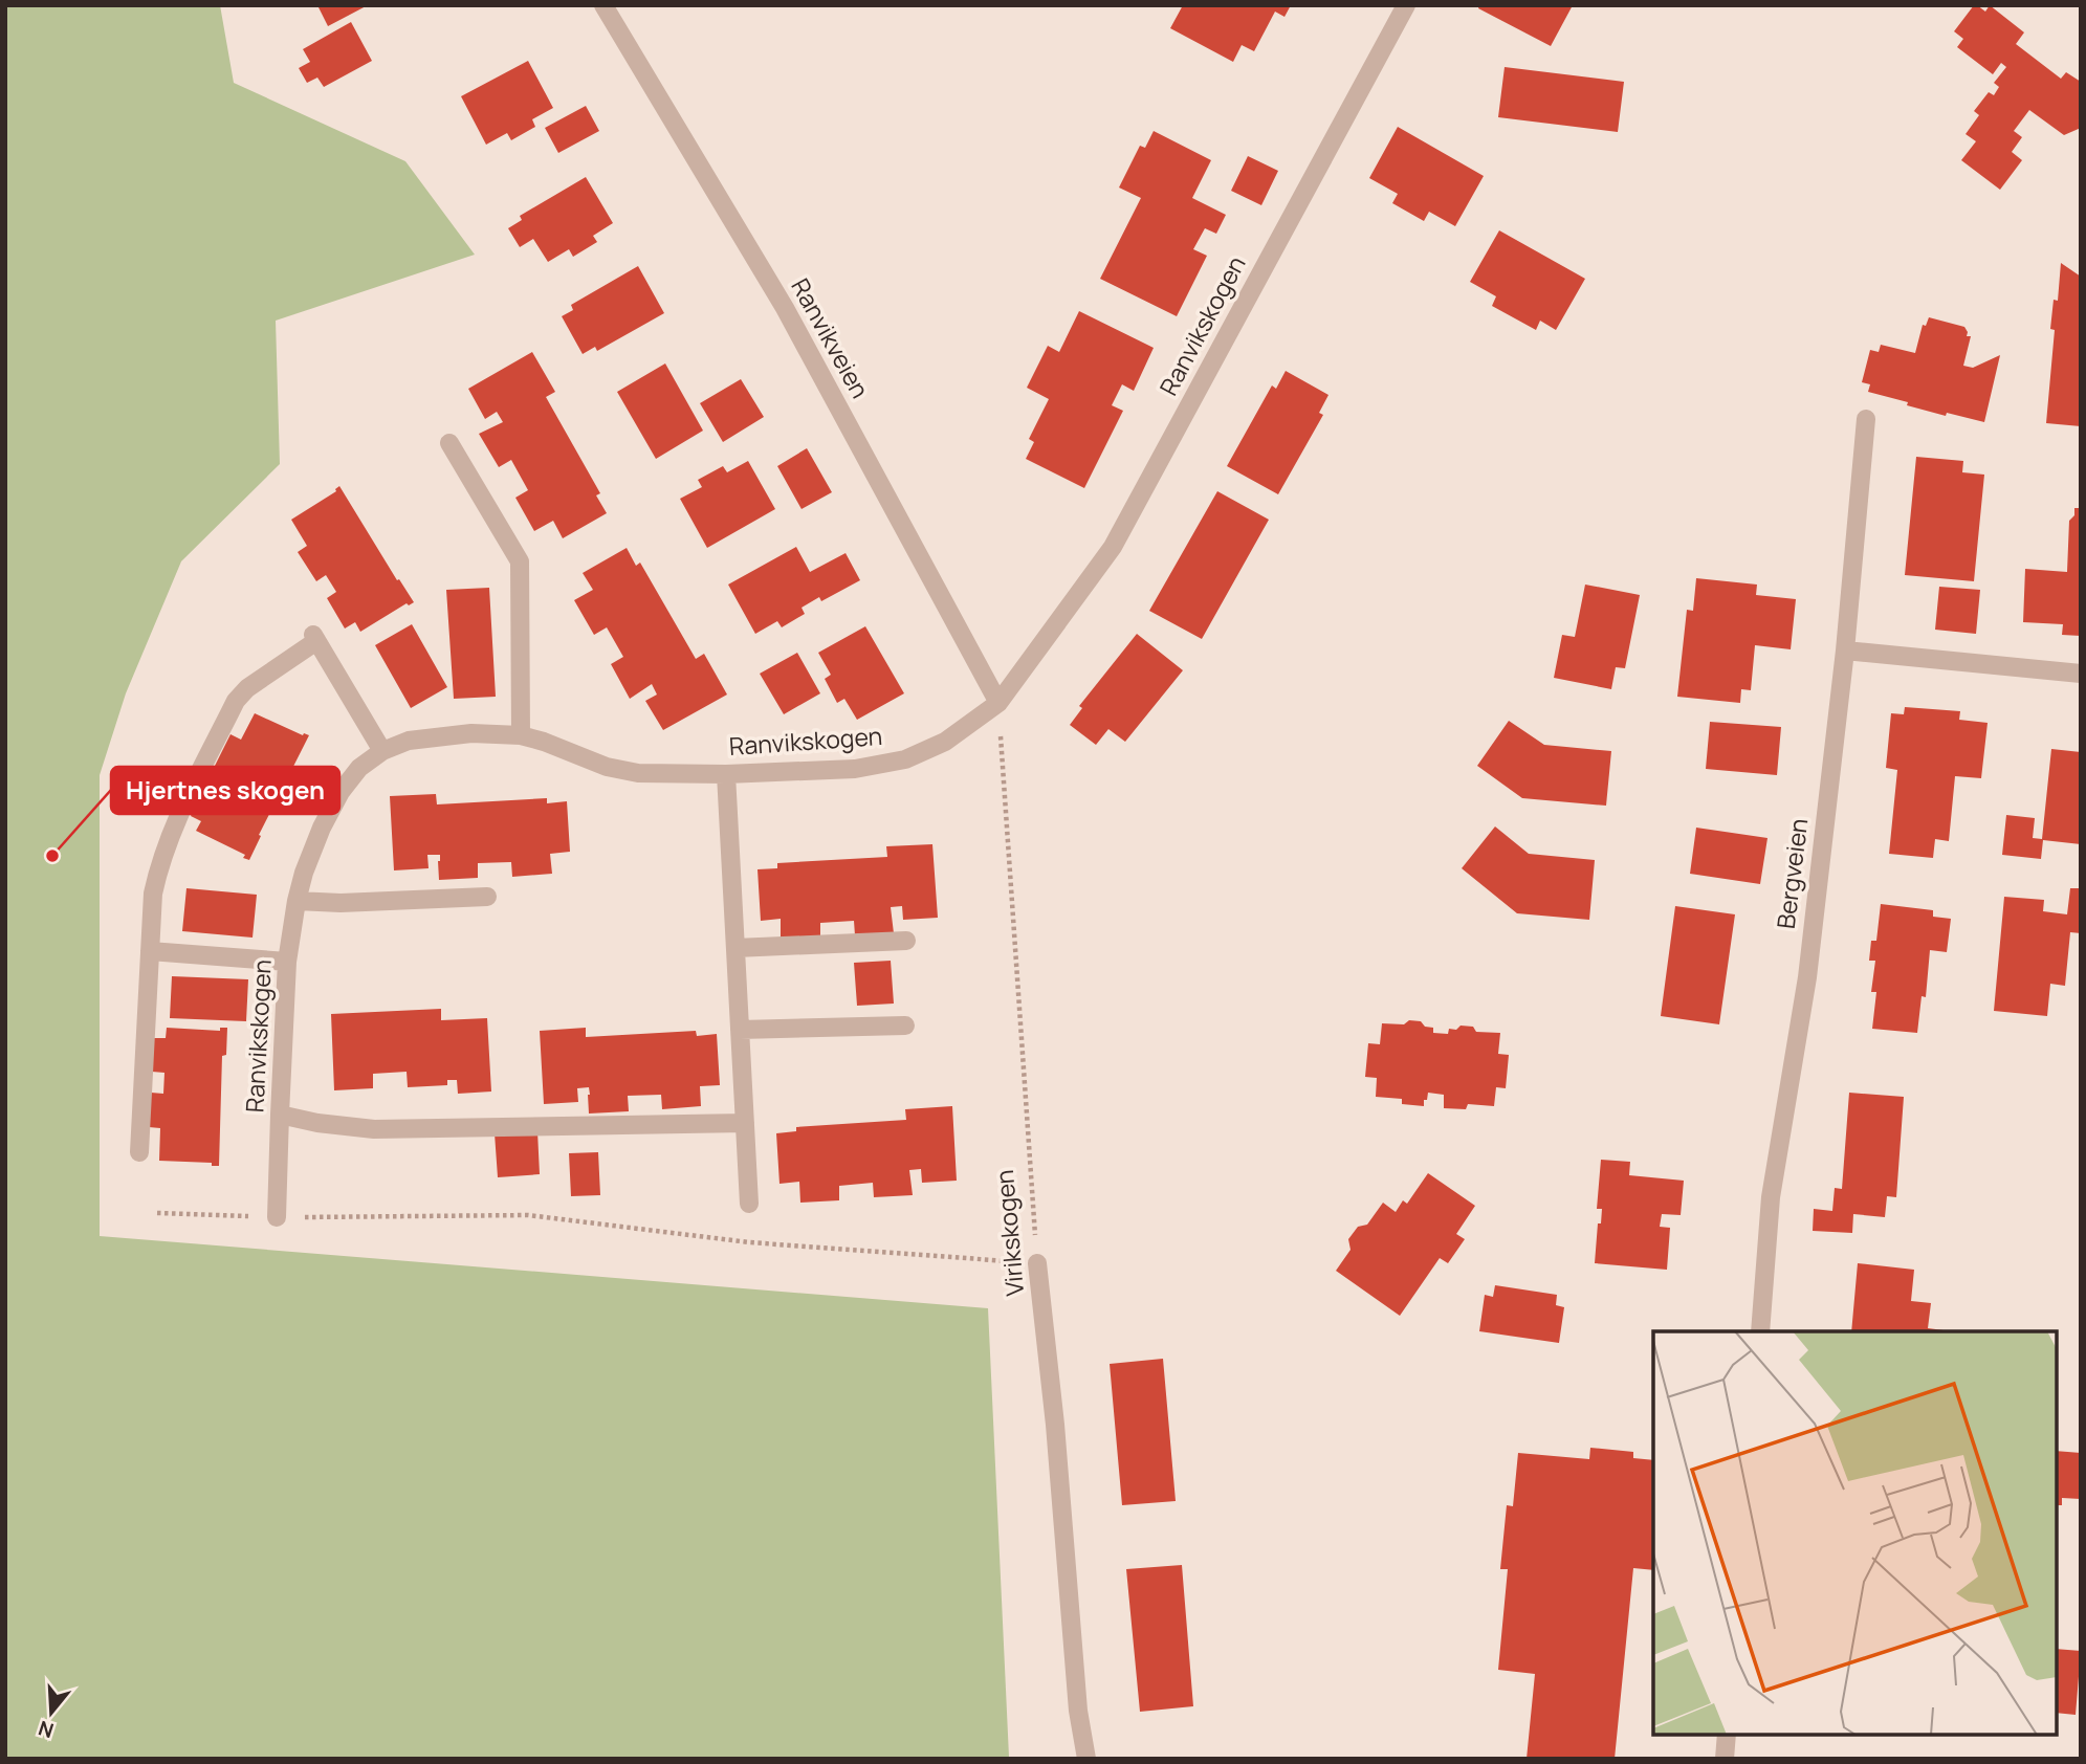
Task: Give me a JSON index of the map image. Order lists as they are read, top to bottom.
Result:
{
  "streets": {
    "street": [
      "Ranvikskogen",
      "Ranvikveien",
      "Bergveien",
      "Virikskogen"
    ]
  },
  "crossings": [
    ["Ranvikskogen", "Ranvikveien"],
    ["Ranvikskogen", "Virikskogen"],
    ["Ranvikveien", "Virikskogen"]
  ],
  "places": ["Hjertnes skogen"],
  "north": "bottom"
}
